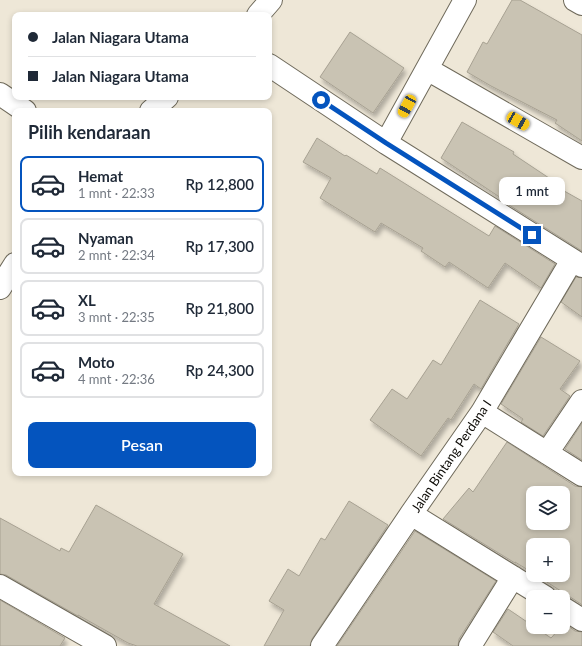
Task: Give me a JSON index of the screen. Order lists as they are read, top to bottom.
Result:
{
  "streets": {
    "street": ["Jalan Bintang Perdana I"]
  },
  "page": {
    "banner": ["Jalan Niagara Utama", "Jalan Niagara Utama"],
    "heading": "Pilih kendaraan",
    "list": [
      {
        "name": "Hemat",
        "note": "1 mnt · 22:33",
        "value": "Rp 12,800"
      },
      {
        "name": "Nyaman",
        "note": "2 mnt · 22:34",
        "value": "Rp 17,300"
      },
      {
        "name": "XL",
        "note": "3 mnt · 22:35",
        "value": "Rp 21,800"
      },
      {
        "name": "Moto",
        "note": "4 mnt · 22:36",
        "value": "Rp 24,300"
      }
    ],
    "bubble": "1 mnt",
    "buttons": "Pesan",
    "map_buttons": ["+", "−"]
  }
}
